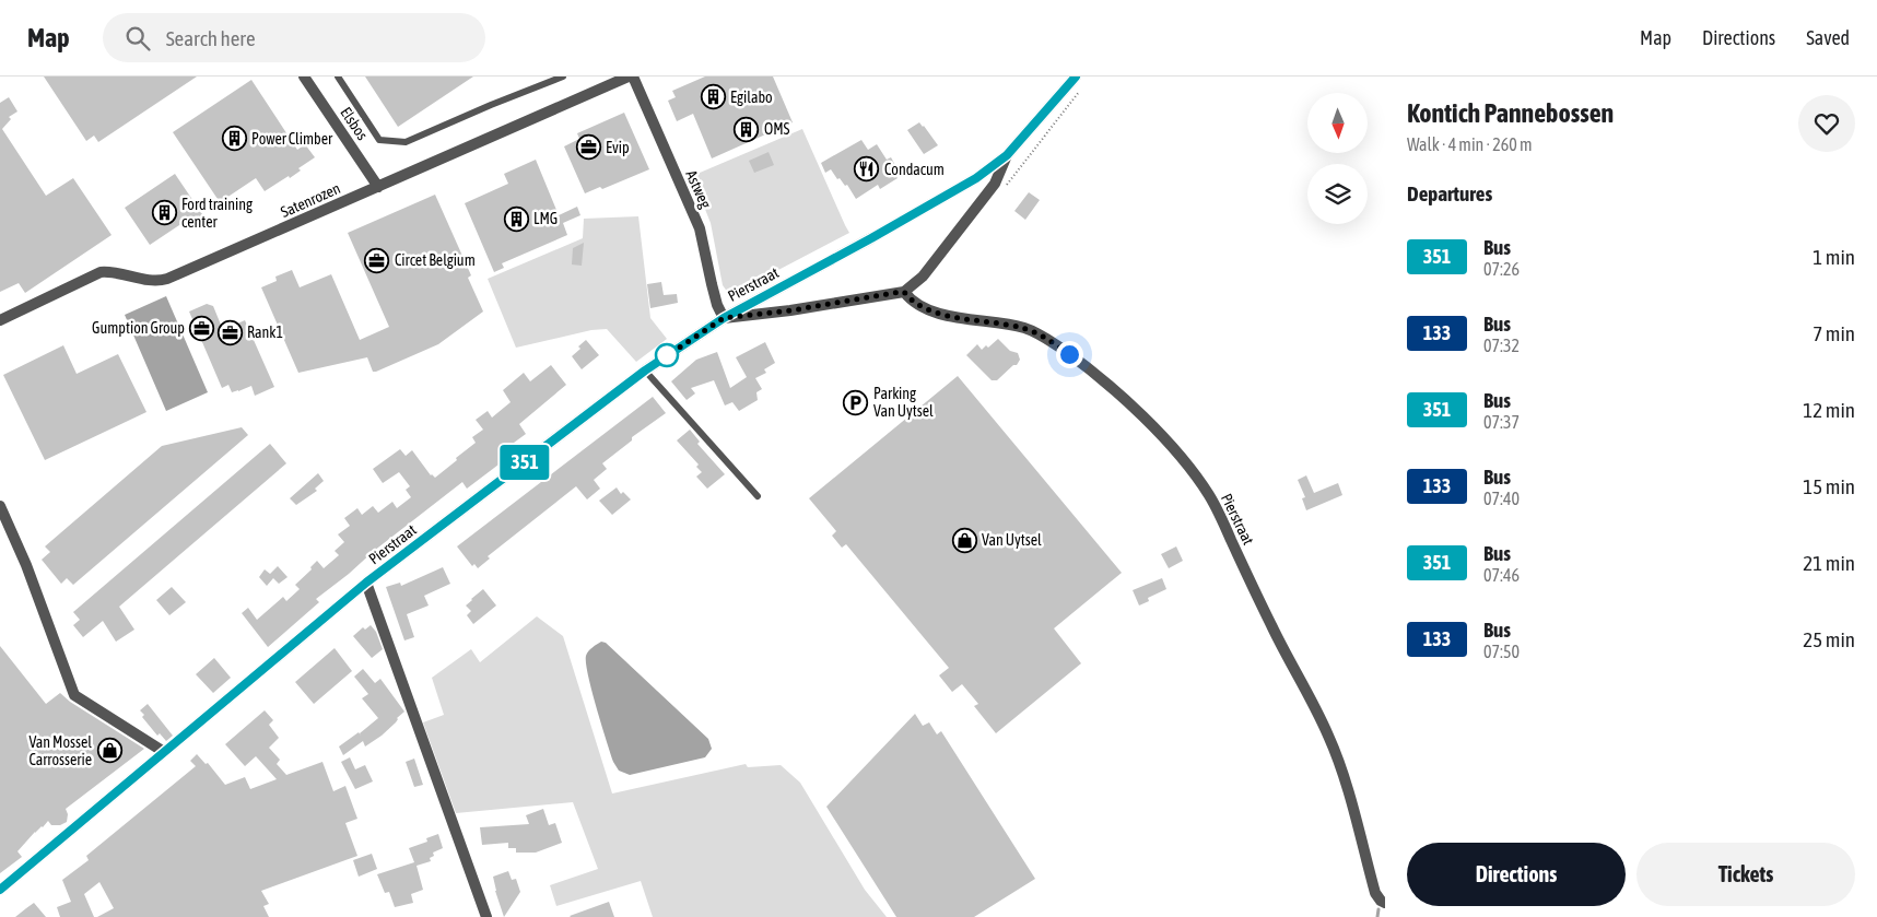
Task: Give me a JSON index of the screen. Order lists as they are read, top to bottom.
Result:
{
  "streets": {
    "street": [
      "Elsbos",
      "Astweg",
      "Satenrozen",
      "Pierstraat"
    ]
  },
  "crossings": [
    ["Elsbos", "Satenrozen"],
    ["Astweg", "Pierstraat"]
  ],
  "places": {
    "building": [
      "Egilabo",
      "OMS",
      "Power Climber",
      "Ford training center",
      "LMG"
    ],
    "office": [
      "Evip",
      "Circet Belgium",
      "Gumption Group",
      "Rank1"
    ],
    "restaurant": ["Condacum"],
    "parking": ["Parking Van Uytsel"],
    "shop": ["Van Uytsel", "Van Mossel Carrosserie"]
  },
  "lines": ["bus line 351"],
  "north": "bottom",
  "page": {
    "header": "Map",
    "search": "Search here",
    "nav": ["Map", "Directions", "Saved"],
    "on_map": "351",
    "heading": [
      ["Kontich Pannebossen", "Walk · 4 min · 260 m"],
      "Departures"
    ],
    "list": [
      {
        "mark": "351",
        "name": "Bus",
        "note": "07:26",
        "value": "1 min"
      },
      {
        "mark": "133",
        "name": "Bus",
        "note": "07:32",
        "value": "7 min"
      },
      {
        "mark": "351",
        "name": "Bus",
        "note": "07:37",
        "value": "12 min"
      },
      {
        "mark": "133",
        "name": "Bus",
        "note": "07:40",
        "value": "15 min"
      },
      {
        "mark": "351",
        "name": "Bus",
        "note": "07:46",
        "value": "21 min"
      },
      {
        "mark": "133",
        "name": "Bus",
        "note": "07:50",
        "value": "25 min"
      }
    ],
    "buttons": ["Directions", "Tickets"]
  }
}
